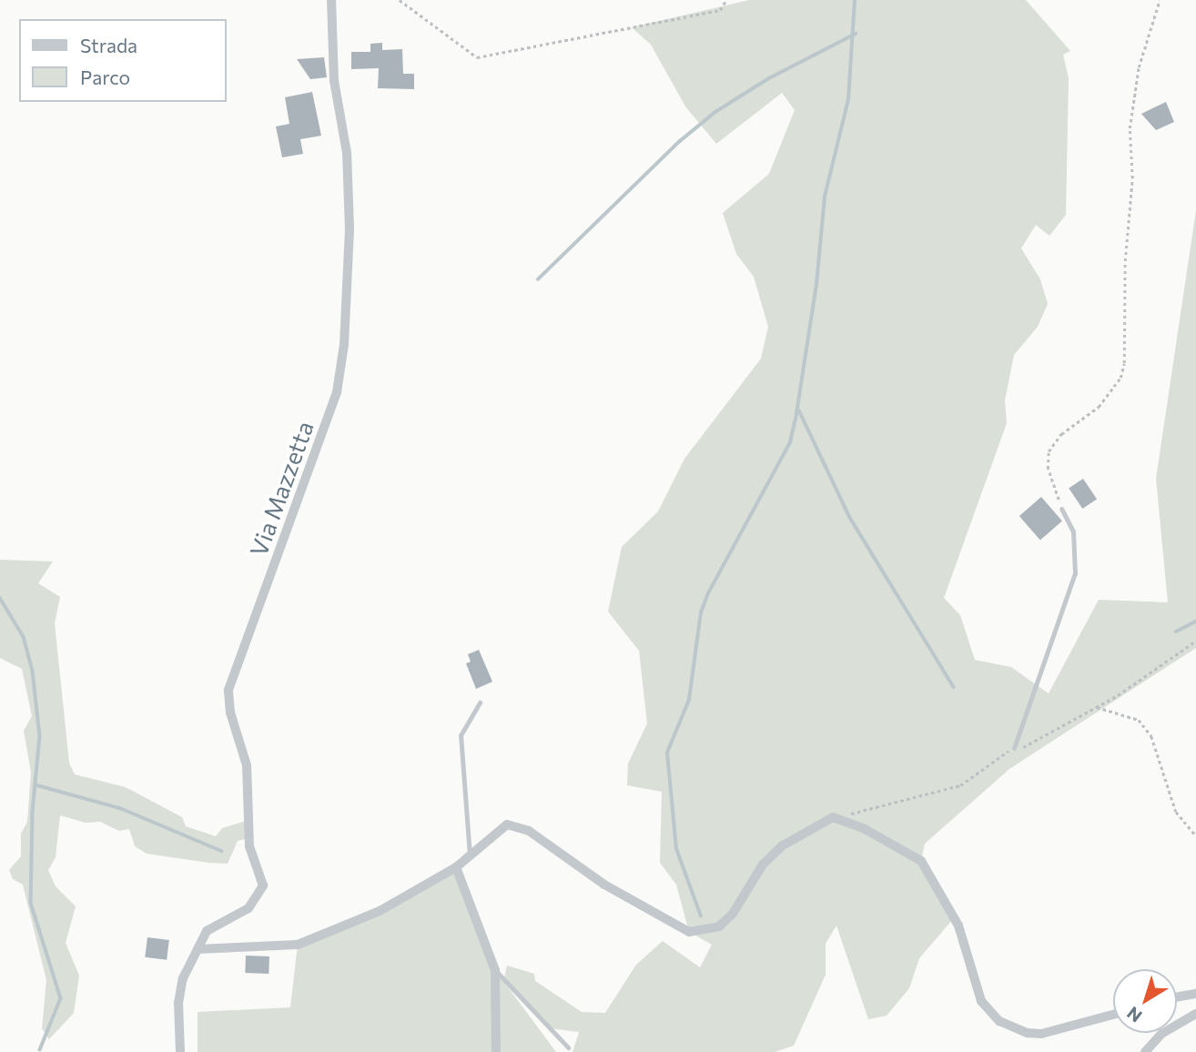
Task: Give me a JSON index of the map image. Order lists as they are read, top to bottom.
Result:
{
  "streets": {
    "street": ["Via Mazzetta"]
  },
  "legend": ["Strada", "Parco"],
  "north": "bottom left"
}
